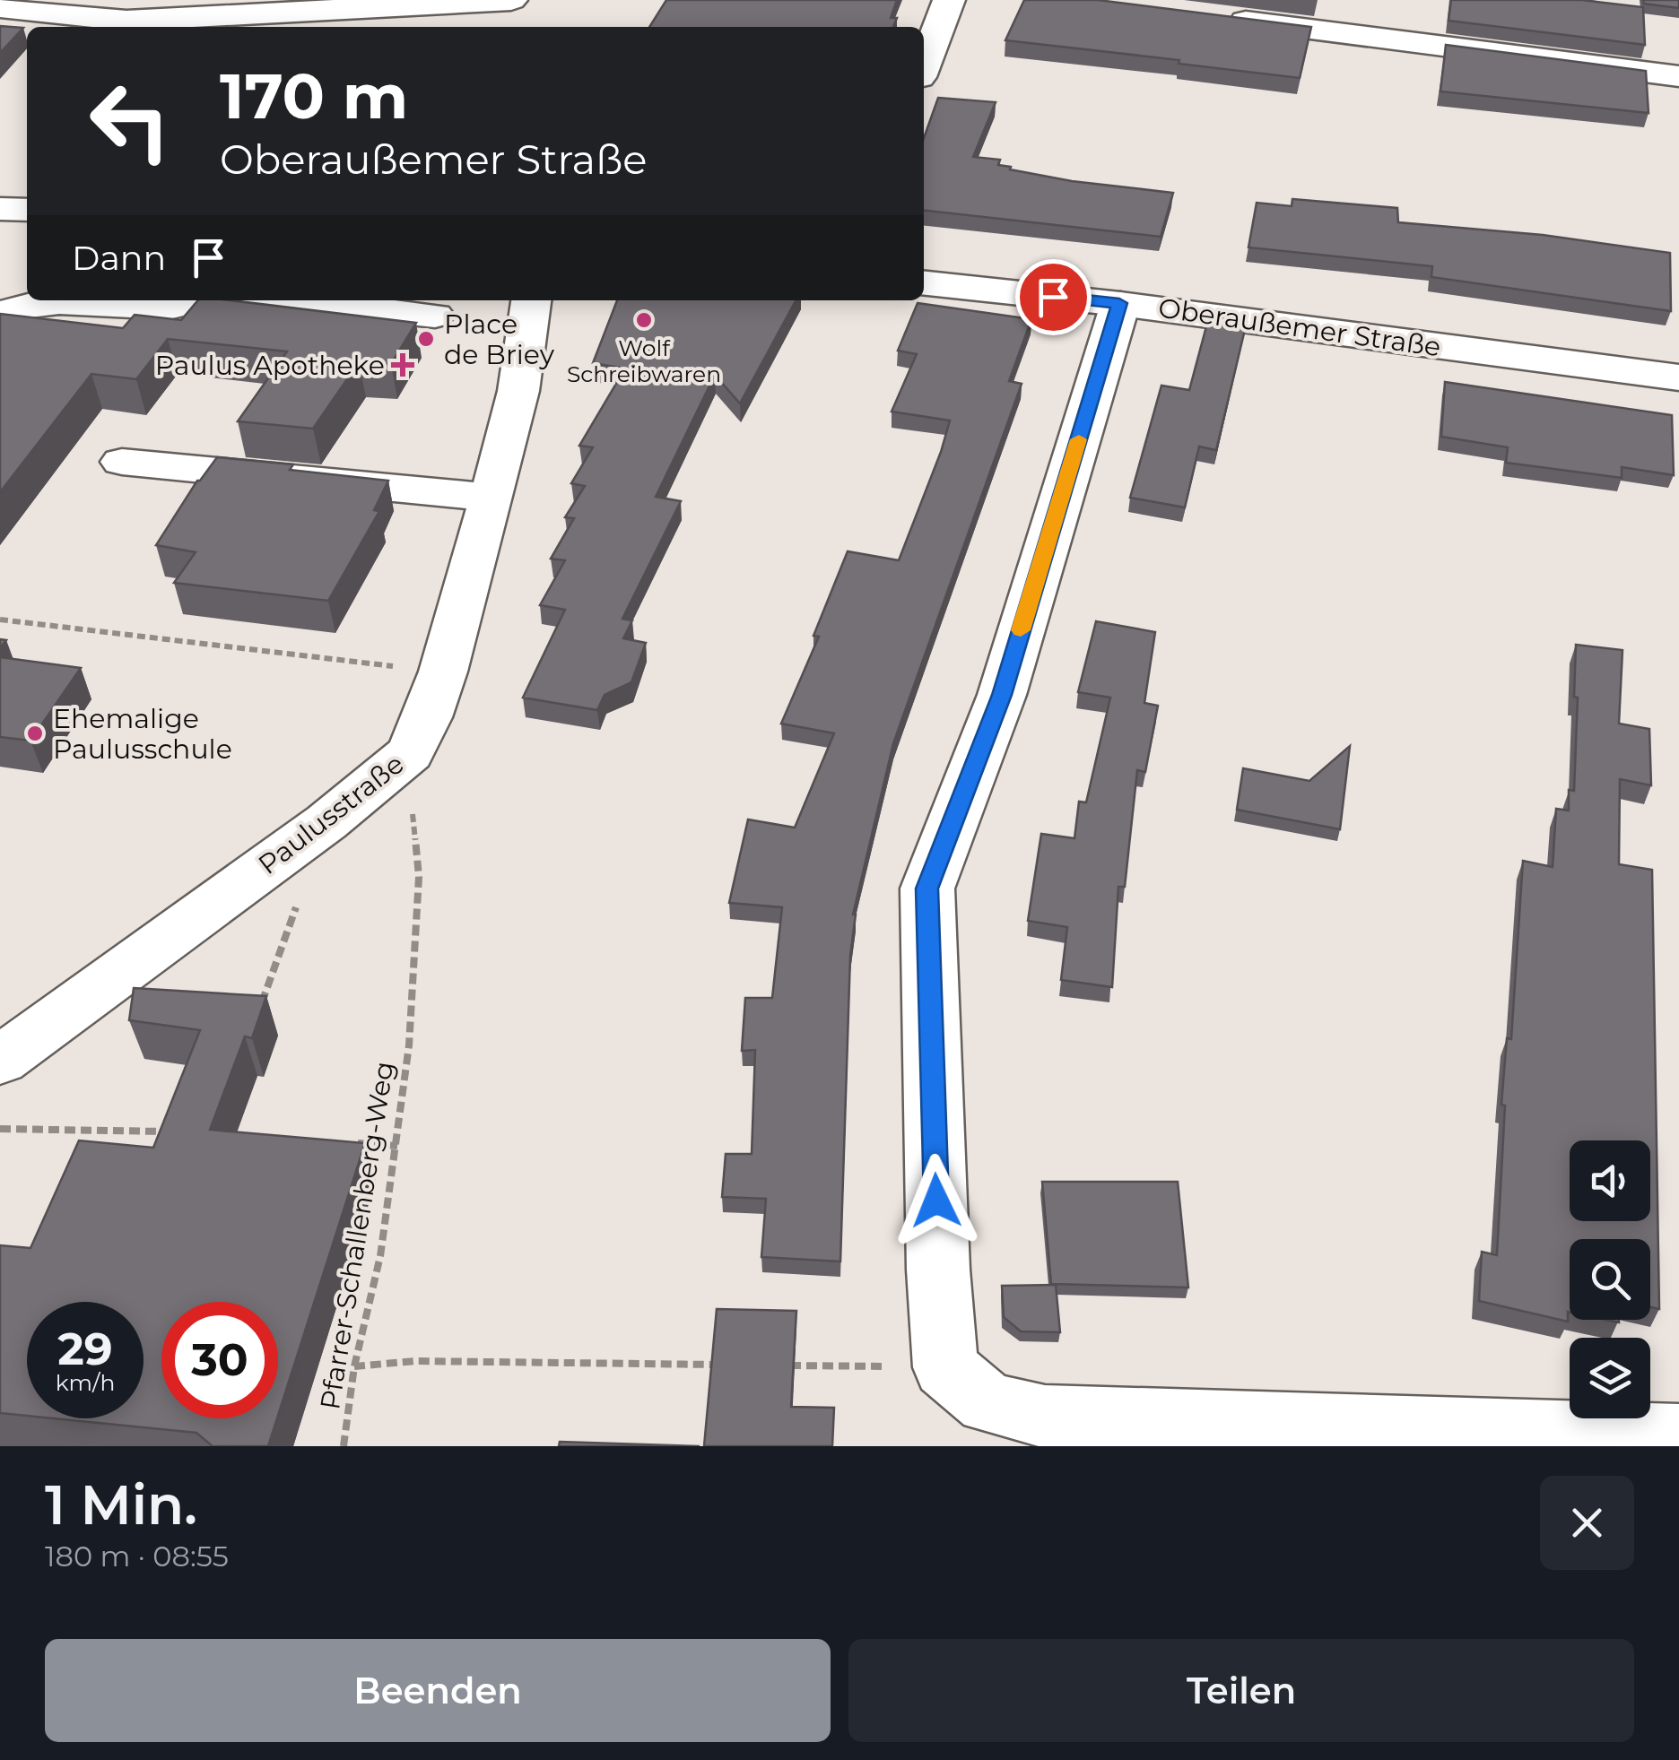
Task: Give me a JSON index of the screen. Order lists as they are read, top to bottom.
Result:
{
  "streets": {
    "street": ["Oberaußemer Straße", "Paulusstraße"],
    "path": ["Pfarrer-Schallenberg-Weg"]
  },
  "crossings": [
    ["Paulusstraße", "Pfarrer-Schallenberg-Weg"]
  ],
  "places": {
    "other": ["Wolf Schreibwaren", "Place de Briey", "Ehemalige Paulusschule"],
    "health": ["Paulus Apotheke"]
  },
  "page": {
    "turn": ["170 m", "Oberaußemer Straße"],
    "then": "Dann",
    "speed": "29 km/h",
    "limit": "30",
    "heading": ["1 Min.", "180 m · 08:55"],
    "buttons": ["Beenden", "Teilen"]
  }
}
